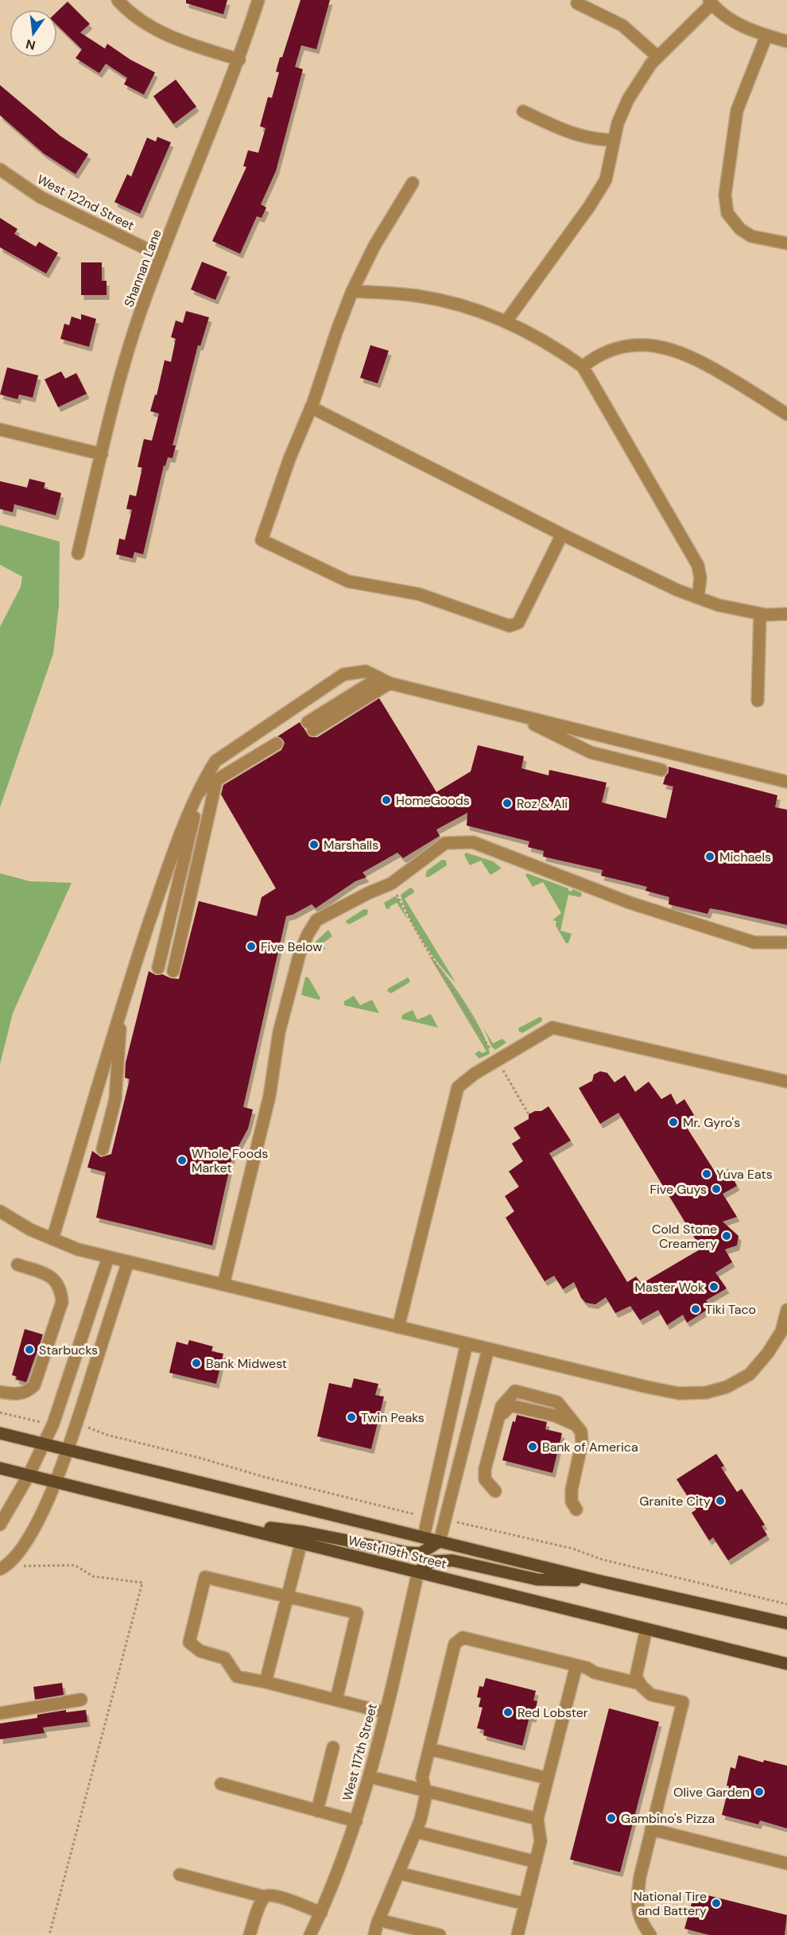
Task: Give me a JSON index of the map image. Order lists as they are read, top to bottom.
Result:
{
  "streets": {
    "main road": ["West 119th Street"],
    "street": ["West 122nd Street", "Shannan Lane", "West 117th Street"]
  },
  "crossings": [
    ["West 122nd Street", "Shannan Lane"],
    ["West 119th Street", "West 117th Street"]
  ],
  "places": [
    "HomeGoods",
    "Roz & Ali",
    "Marshalls",
    "Michaels",
    "Five Below",
    "Mr. Gyro's",
    "Whole Foods Market",
    "Yuva Eats",
    "Five Guys",
    "Cold Stone Creamery",
    "Master Wok",
    "Tiki Taco",
    "Starbucks",
    "Bank Midwest",
    "Twin Peaks",
    "Bank of America",
    "Granite City",
    "Red Lobster",
    "Olive Garden",
    "Gambino's Pizza",
    "National Tire and Battery"
  ],
  "north": "bottom"
}
